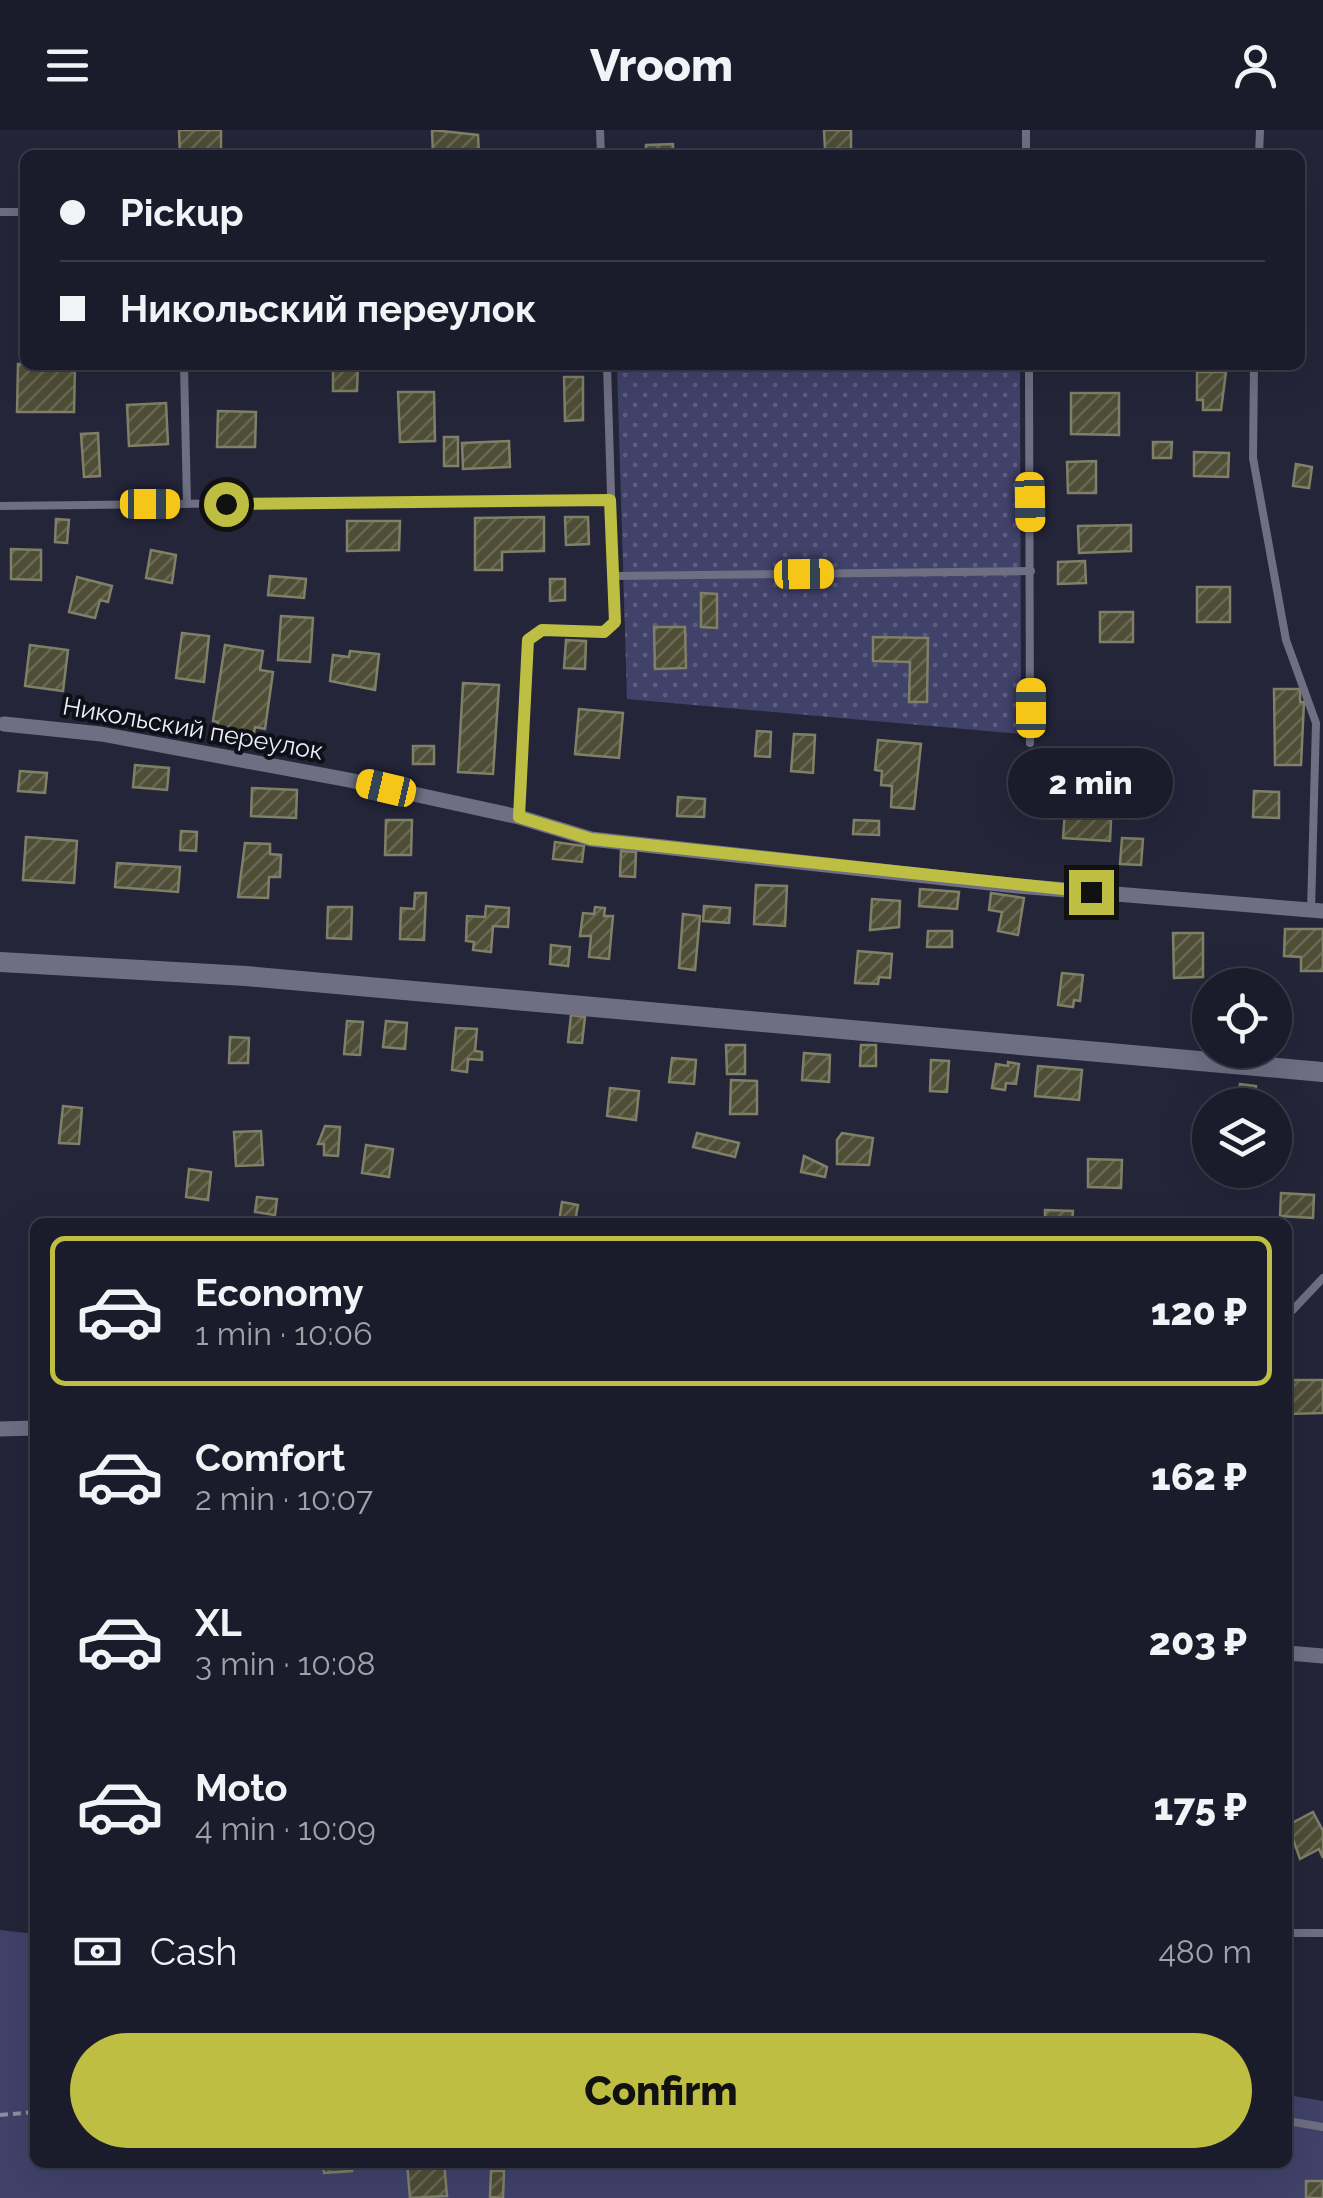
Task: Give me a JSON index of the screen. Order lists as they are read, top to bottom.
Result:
{
  "streets": {
    "street": ["Никольский переулок"]
  },
  "page": {
    "header": "Vroom",
    "banner": ["Pickup", "Никольский переулок"],
    "bubble": "2 min",
    "list": [
      {
        "name": "Economy",
        "note": "1 min · 10:06",
        "value": "120 ₽"
      },
      {
        "name": "Comfort",
        "note": "2 min · 10:07",
        "value": "162 ₽"
      },
      {
        "name": "XL",
        "note": "3 min · 10:08",
        "value": "203 ₽"
      },
      {
        "name": "Moto",
        "note": "4 min · 10:09",
        "value": "175 ₽"
      }
    ],
    "pay": ["Cash", "480 m"],
    "buttons": "Confirm"
  }
}
